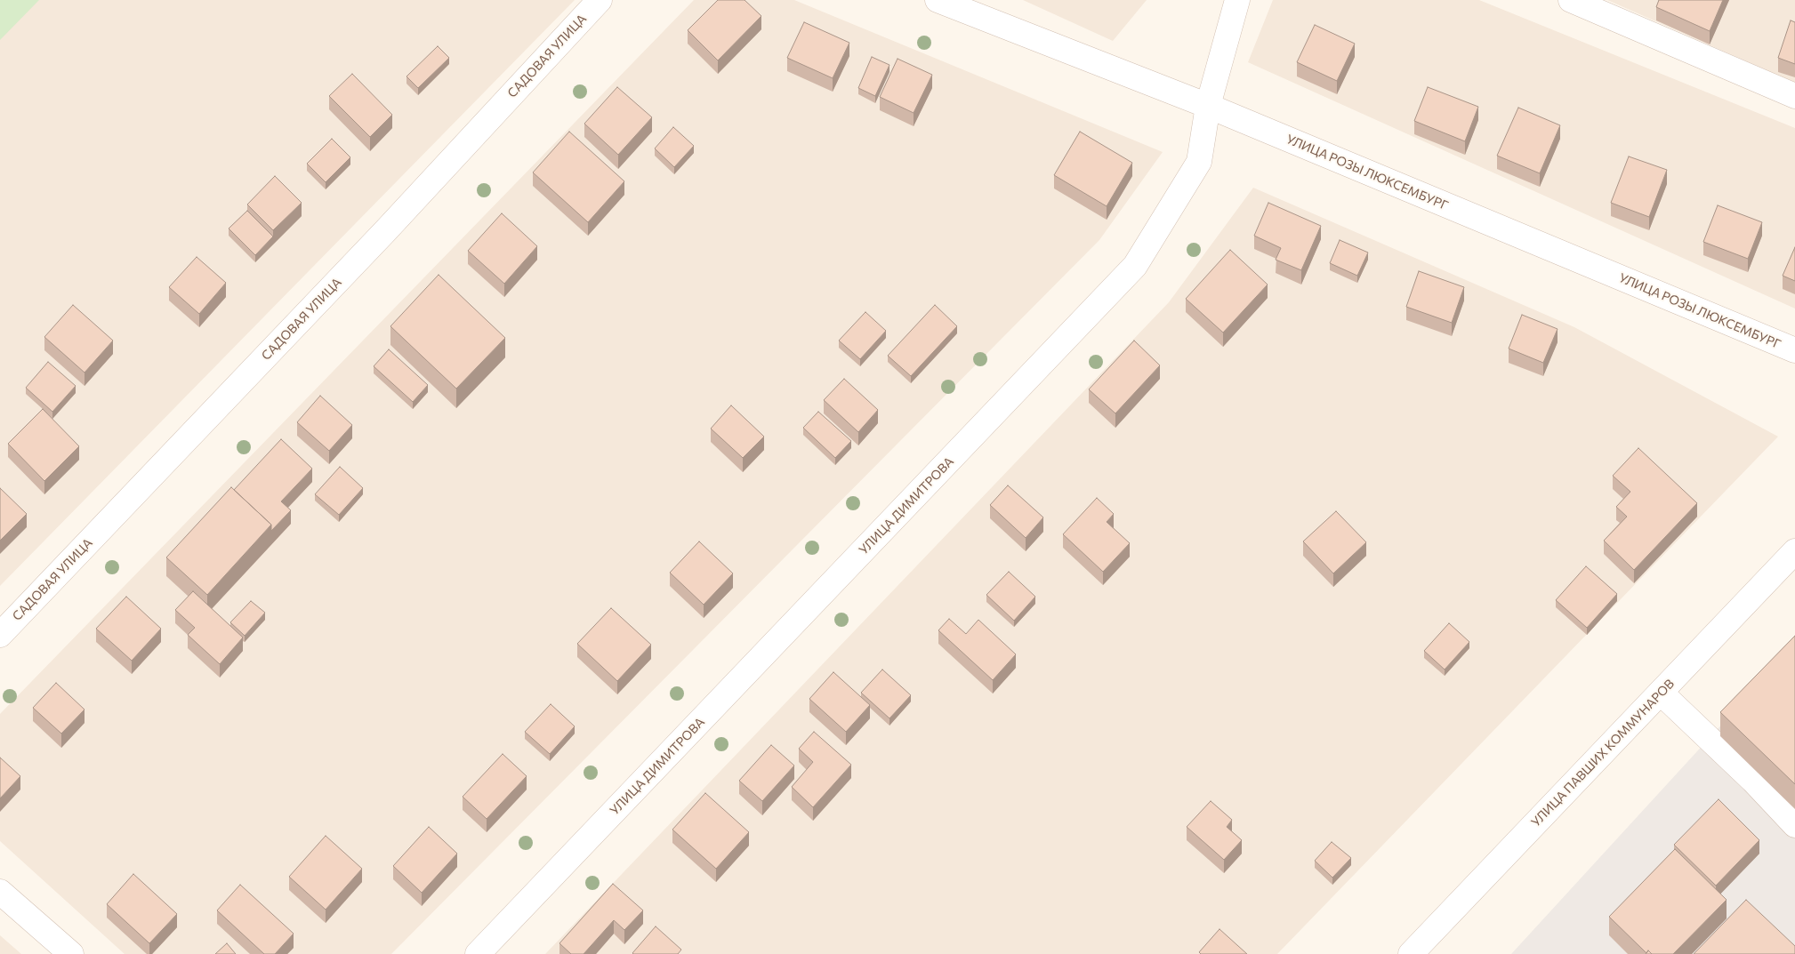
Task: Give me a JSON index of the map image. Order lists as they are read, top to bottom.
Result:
{
  "streets": {
    "street": [
      "САДОВАЯ УЛИЦА",
      "УЛИЦА РОЗЫ ЛЮКСЕМБУРГ",
      "УЛИЦА ДИМИТРОВА",
      "УЛИЦА ПАВШИХ КОММУНАРОВ"
    ]
  },
  "crossings": [
    ["УЛИЦА РОЗЫ ЛЮКСЕМБУРГ", "УЛИЦА ДИМИТРОВА"]
  ]
}
